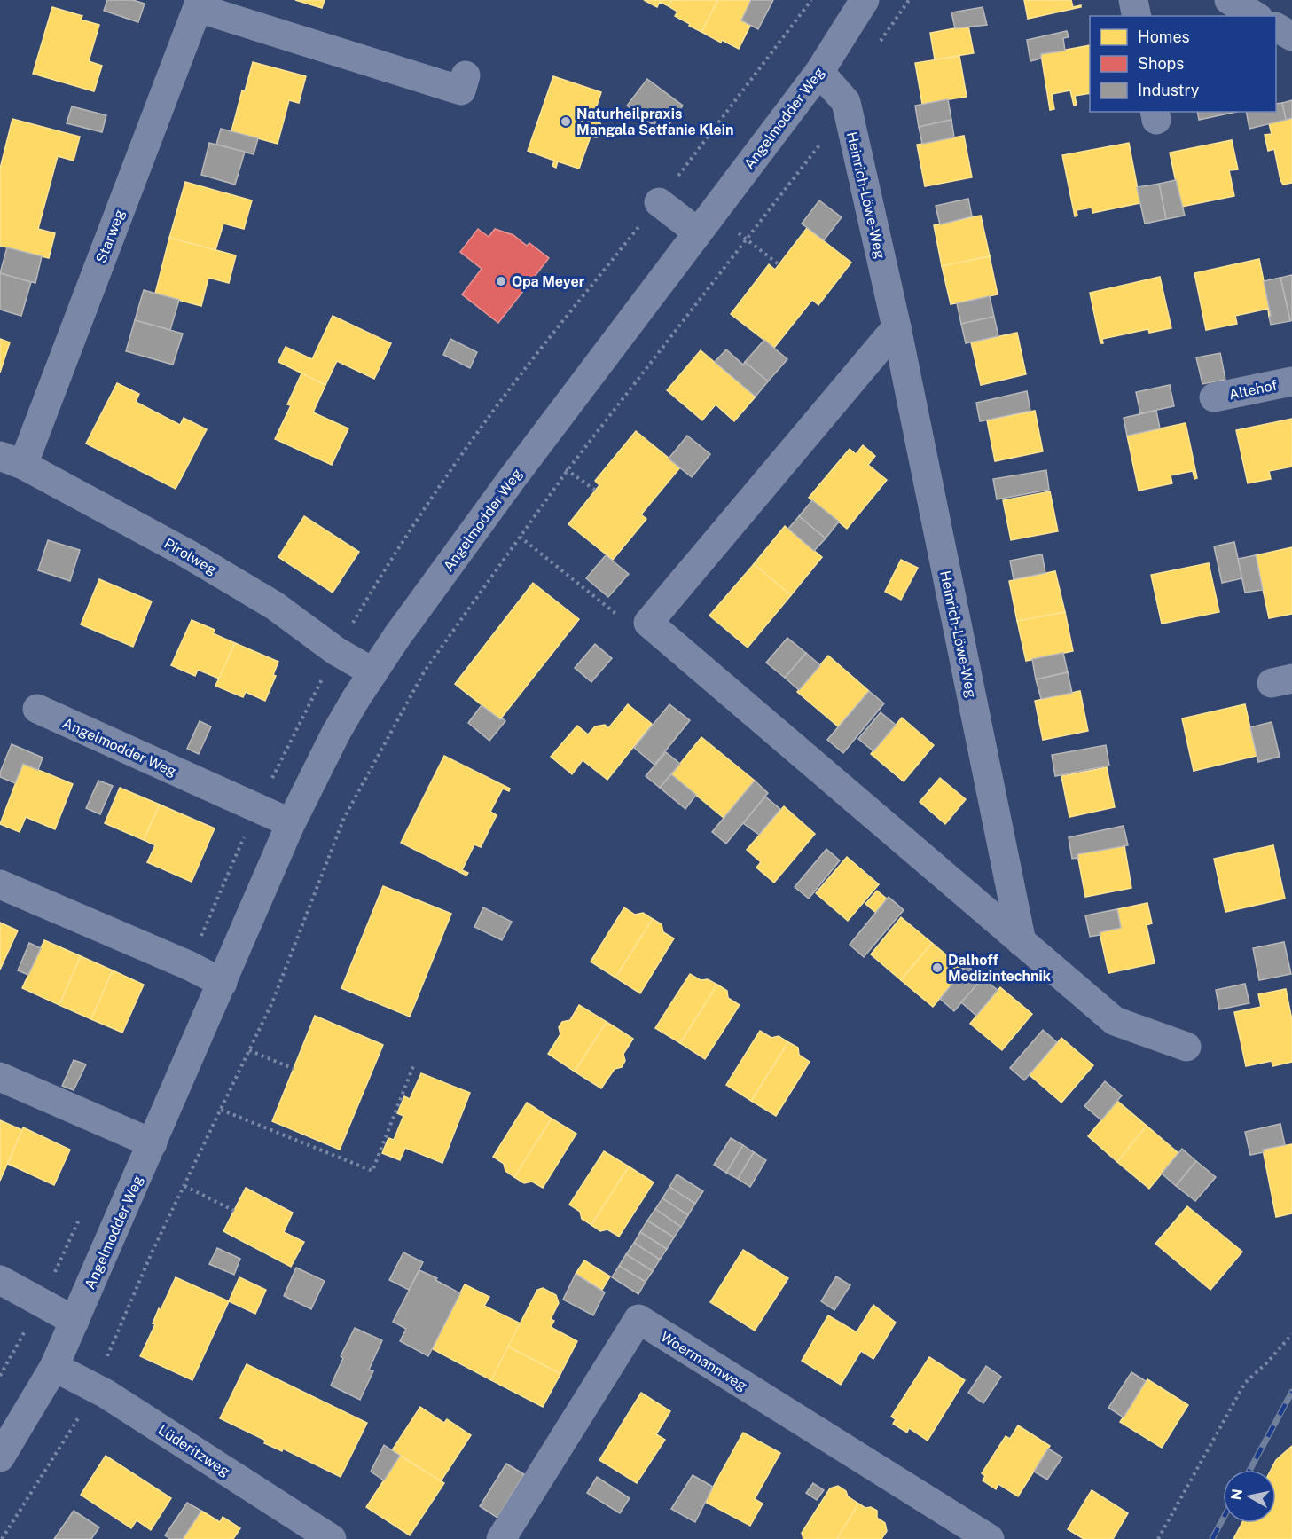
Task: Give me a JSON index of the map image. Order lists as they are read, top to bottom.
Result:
{
  "streets": {
    "street": [
      "Angelmodder Weg",
      "Heinrich-Löwe-Weg",
      "Starweg",
      "Altehof",
      "Pirolweg",
      "Woermannweg",
      "Lüderitzweg"
    ]
  },
  "crossings": [
    ["Angelmodder Weg", "Heinrich-Löwe-Weg"],
    ["Angelmodder Weg", "Pirolweg"],
    ["Angelmodder Weg", "Lüderitzweg"],
    ["Starweg", "Pirolweg"]
  ],
  "places": ["Naturheilpraxis Mangala Setfanie Klein", "Opa Meyer", "Dalhoff Medizintechnik"],
  "legend": ["Homes", "Shops", "Industry"],
  "north": "left"
}
